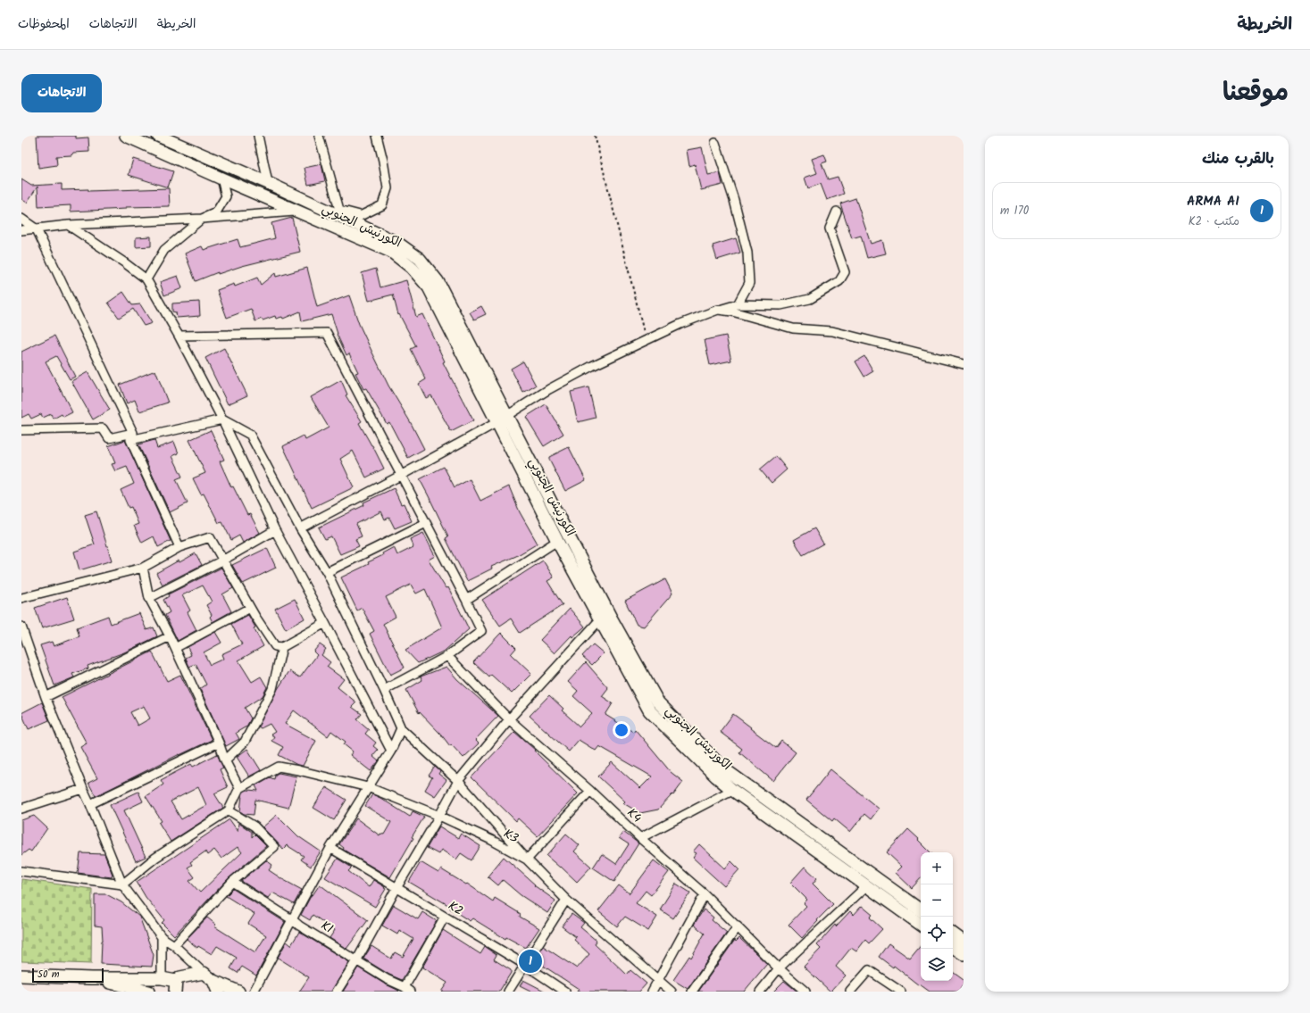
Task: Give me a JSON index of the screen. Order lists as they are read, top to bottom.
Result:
{
  "streets": {
    "main road": ["الكورنيش الجنوبي"],
    "street": [
      "K4",
      "K3",
      "K2",
      "K1"
    ]
  },
  "scale_bar": "50 m",
  "page": {
    "header": "الخريطة",
    "nav": ["الخريطة", "الاتجاهات", "المحفوظات"],
    "title": "موقعنا",
    "buttons": "الاتجاهات",
    "heading": "بالقرب منك",
    "list": [
      {
        "mark": "1",
        "name": "ARMA AI",
        "note": "مكتب · K2",
        "value": "170 m"
      }
    ],
    "map_buttons": ["+", "−"],
    "pins": "1",
    "scale": "50 m"
  }
}
